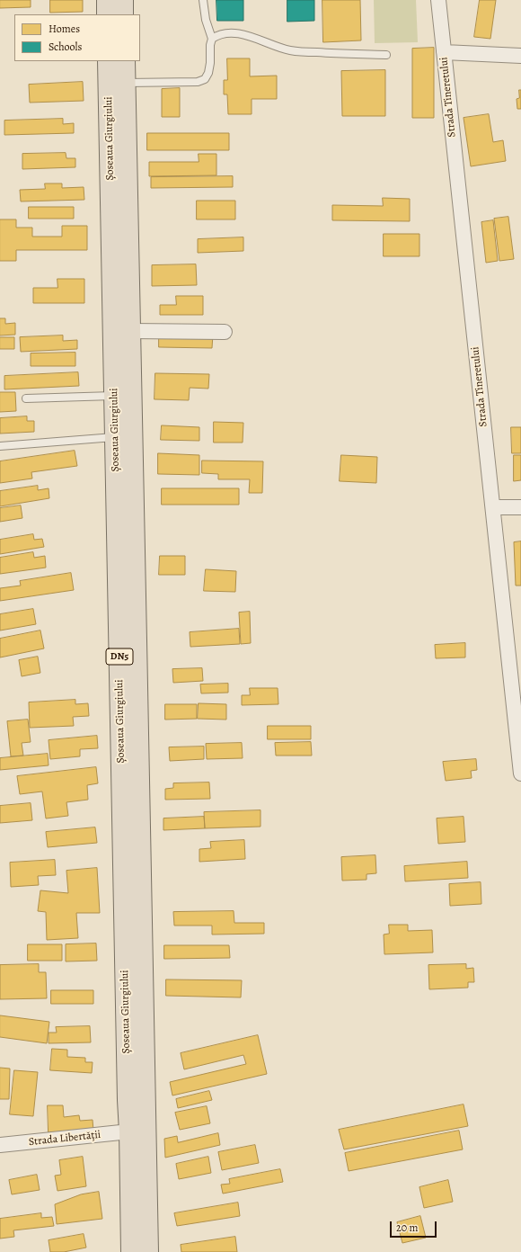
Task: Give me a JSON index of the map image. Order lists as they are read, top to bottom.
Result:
{
  "streets": {
    "highway": ["Șoseaua Giurgiului", "DN5"],
    "street": ["Strada Tineretului", "Strada Libertății"]
  },
  "crossings": [
    ["Șoseaua Giurgiului", "Strada Libertății"]
  ],
  "legend": ["Homes", "Schools"],
  "scale_bar": "20 m"
}
